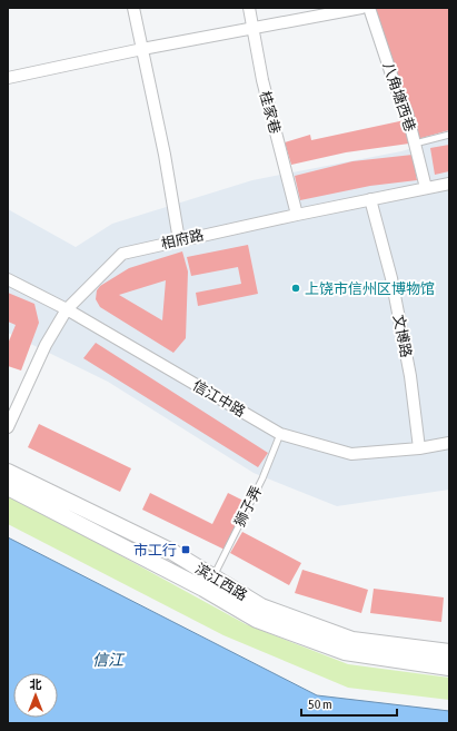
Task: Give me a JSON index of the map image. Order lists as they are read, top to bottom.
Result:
{
  "streets": {
    "main road": ["滨江西路"],
    "street": [
      "八角塘西巷",
      "桂家巷",
      "相府路",
      "文博路",
      "信江中路"
    ],
    "lane": ["狮子弄"]
  },
  "crossings": [
    ["八角塘西巷", "相府路"],
    ["桂家巷", "相府路"],
    ["相府路", "文博路"],
    ["相府路", "信江中路"],
    ["文博路", "信江中路"],
    ["信江中路", "狮子弄"],
    ["狮子弄", "滨江西路"]
  ],
  "water": ["信江"],
  "places": {
    "other": ["上饶市信州区博物馆"],
    "transit": ["市工行"]
  },
  "scale_bar": "50 m",
  "north": "top"
}
